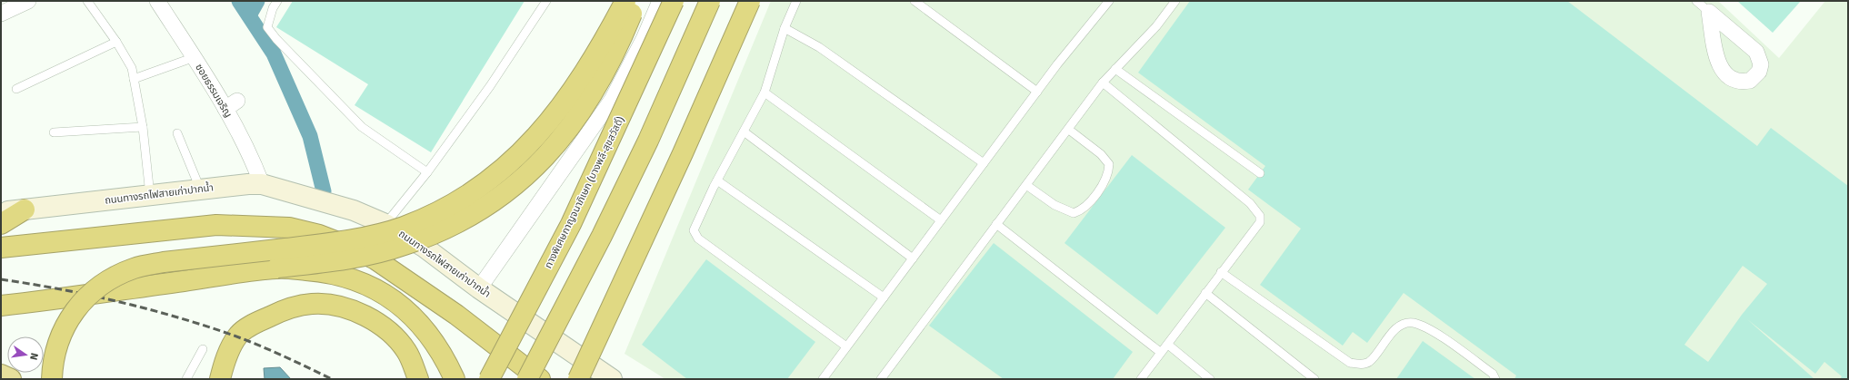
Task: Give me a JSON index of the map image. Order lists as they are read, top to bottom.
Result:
{
  "streets": {
    "highway": ["ทางพิเศษกาญจนาภิเษก (บางพลี-สุขสวัสดิ์)"],
    "main road": ["ถนนทางรถไฟสายเก่าปากน้ำ"],
    "street": ["ซอยธรรมเจริญ"]
  },
  "crossings": [
    ["ซอยธรรมเจริญ", "ถนนทางรถไฟสายเก่าปากน้ำ"]
  ],
  "north": "right"
}
